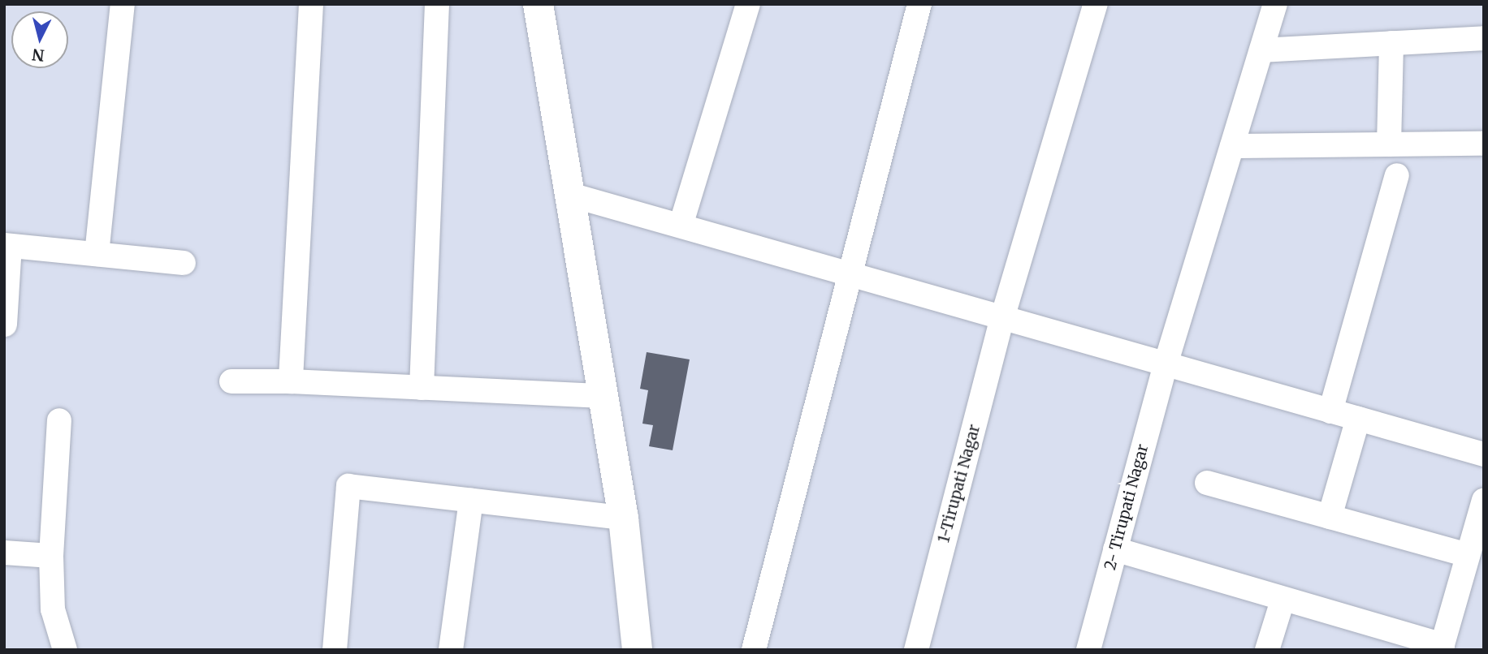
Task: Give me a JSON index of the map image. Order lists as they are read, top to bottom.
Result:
{
  "streets": {
    "street": ["1-Tirupati Nagar", "2- Tirupati Nagar"]
  },
  "north": "bottom"
}
